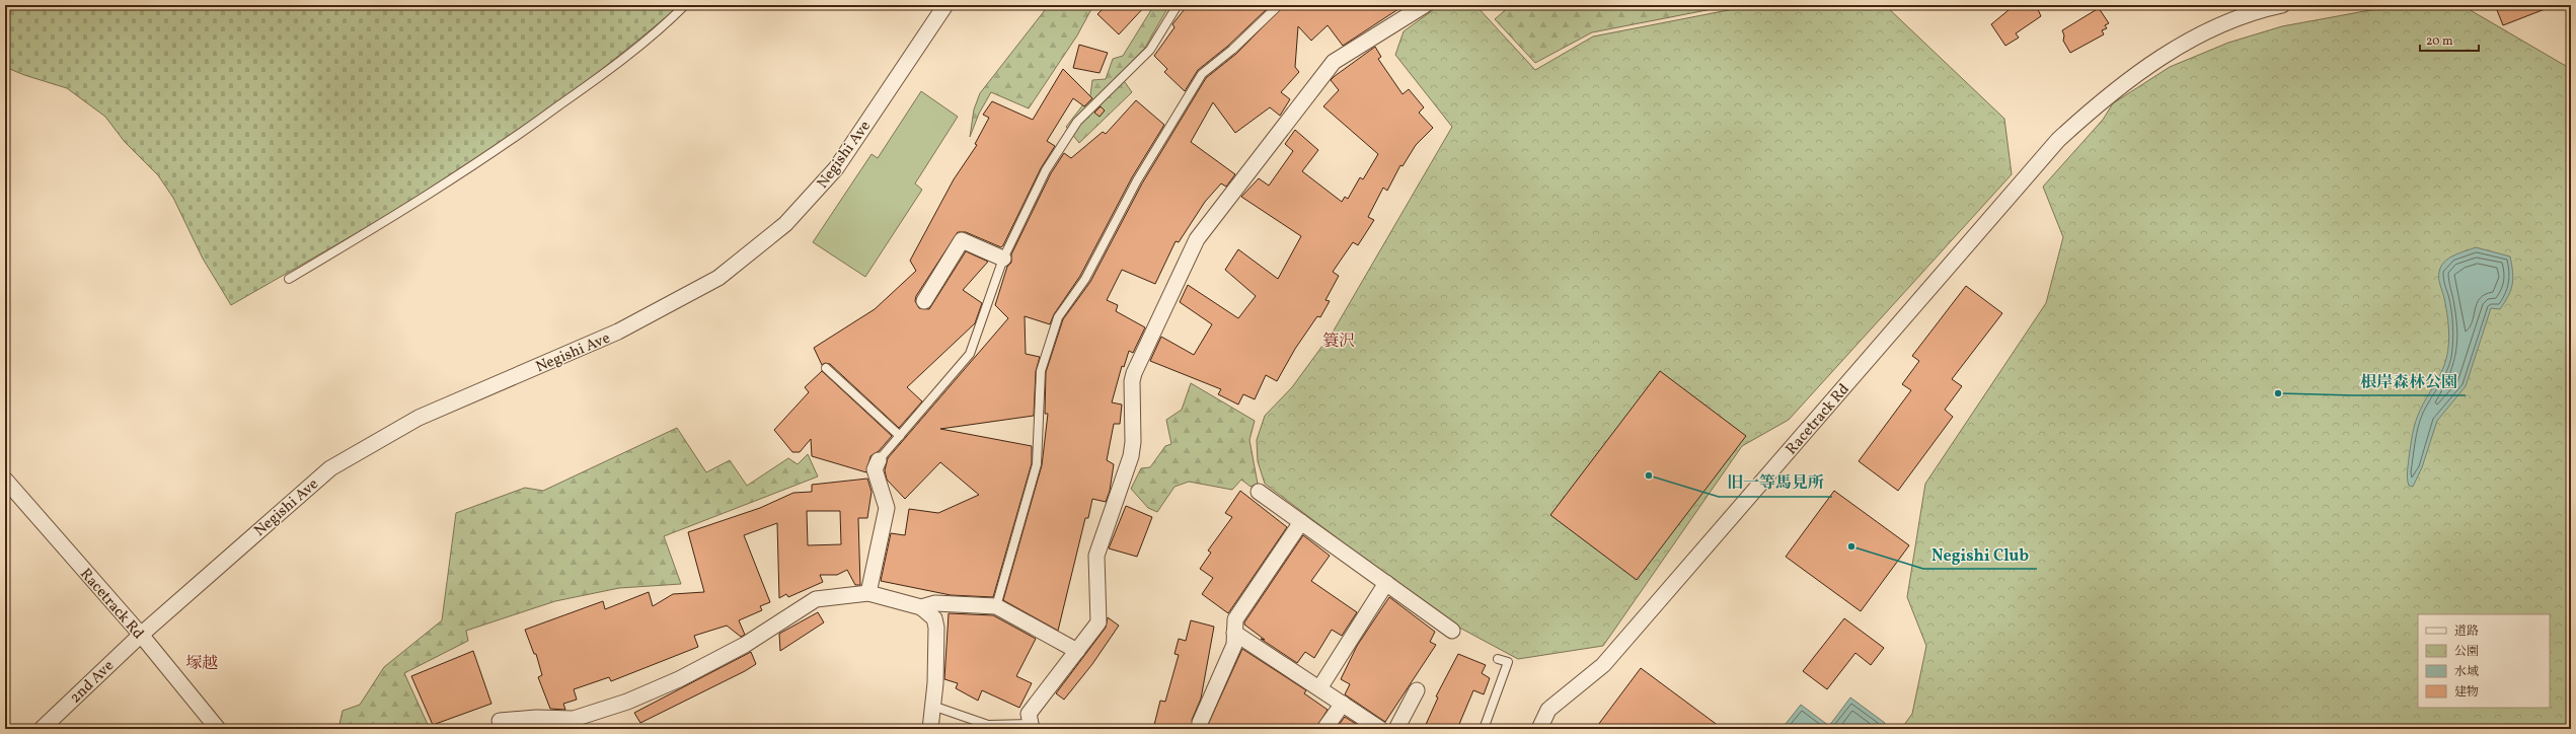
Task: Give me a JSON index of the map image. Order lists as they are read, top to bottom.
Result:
{
  "streets": {
    "street": ["Negishi Ave", "Racetrack Rd", "2nd Ave"]
  },
  "crossings": [
    ["Negishi Ave", "Racetrack Rd"],
    ["Negishi Ave", "2nd Ave"],
    ["Racetrack Rd", "2nd Ave"]
  ],
  "districts": ["簑沢", "塚越"],
  "places": ["根岸森林公園", "旧一等馬見所", "Negishi Club"],
  "legend": [
    "道路",
    "公園",
    "水域",
    "建物"
  ],
  "scale_bar": "20 m"
}
